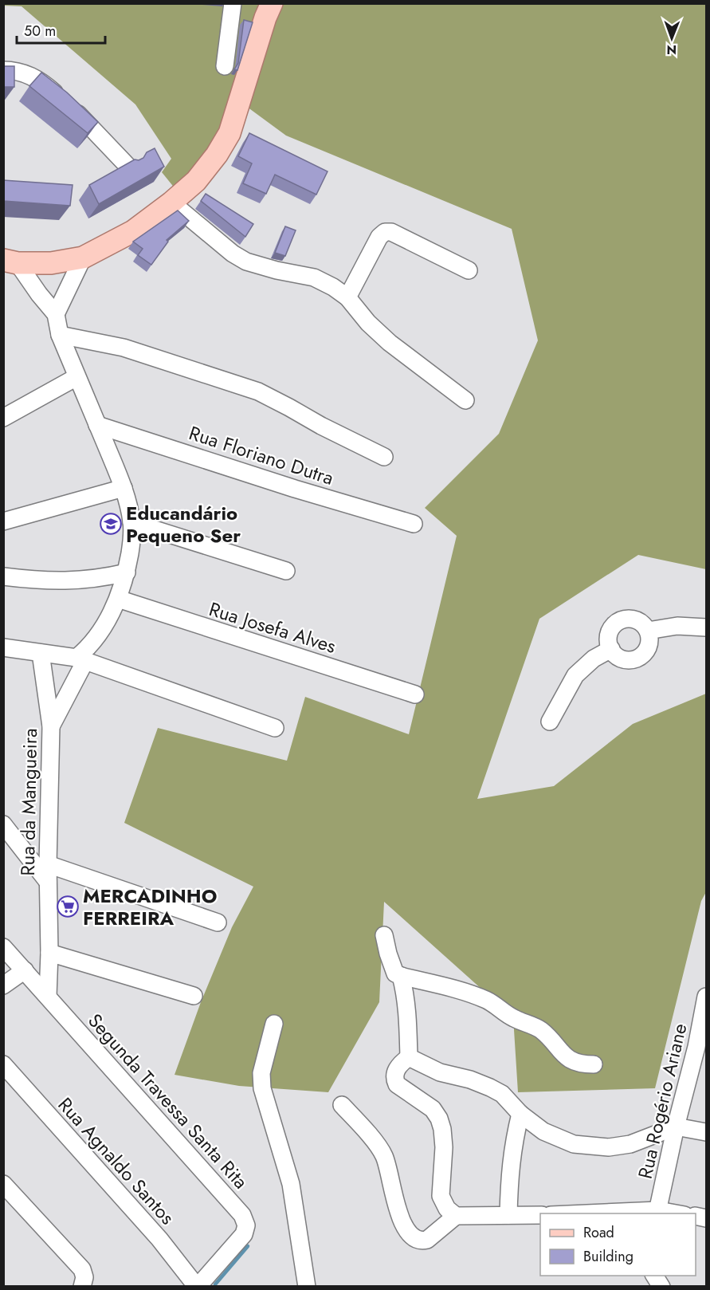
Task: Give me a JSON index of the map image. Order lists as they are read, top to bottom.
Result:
{
  "streets": {
    "street": [
      "Rua Floriano Dutra",
      "Rua Josefa Alves",
      "Rua da Mangueira",
      "Segunda Travessa Santa Rita",
      "Rua Rogério Ariane",
      "Rua Agnaldo Santos"
    ]
  },
  "crossings": [
    ["Rua da Mangueira", "Segunda Travessa Santa Rita"],
    ["Segunda Travessa Santa Rita", "Rua Agnaldo Santos"]
  ],
  "places": {
    "school or university": ["Educandário Pequeno Ser"],
    "supermarket": ["MERCADINHO FERREIRA"]
  },
  "legend": ["Road", "Building"],
  "scale_bar": "50 m",
  "north": "bottom"
}
